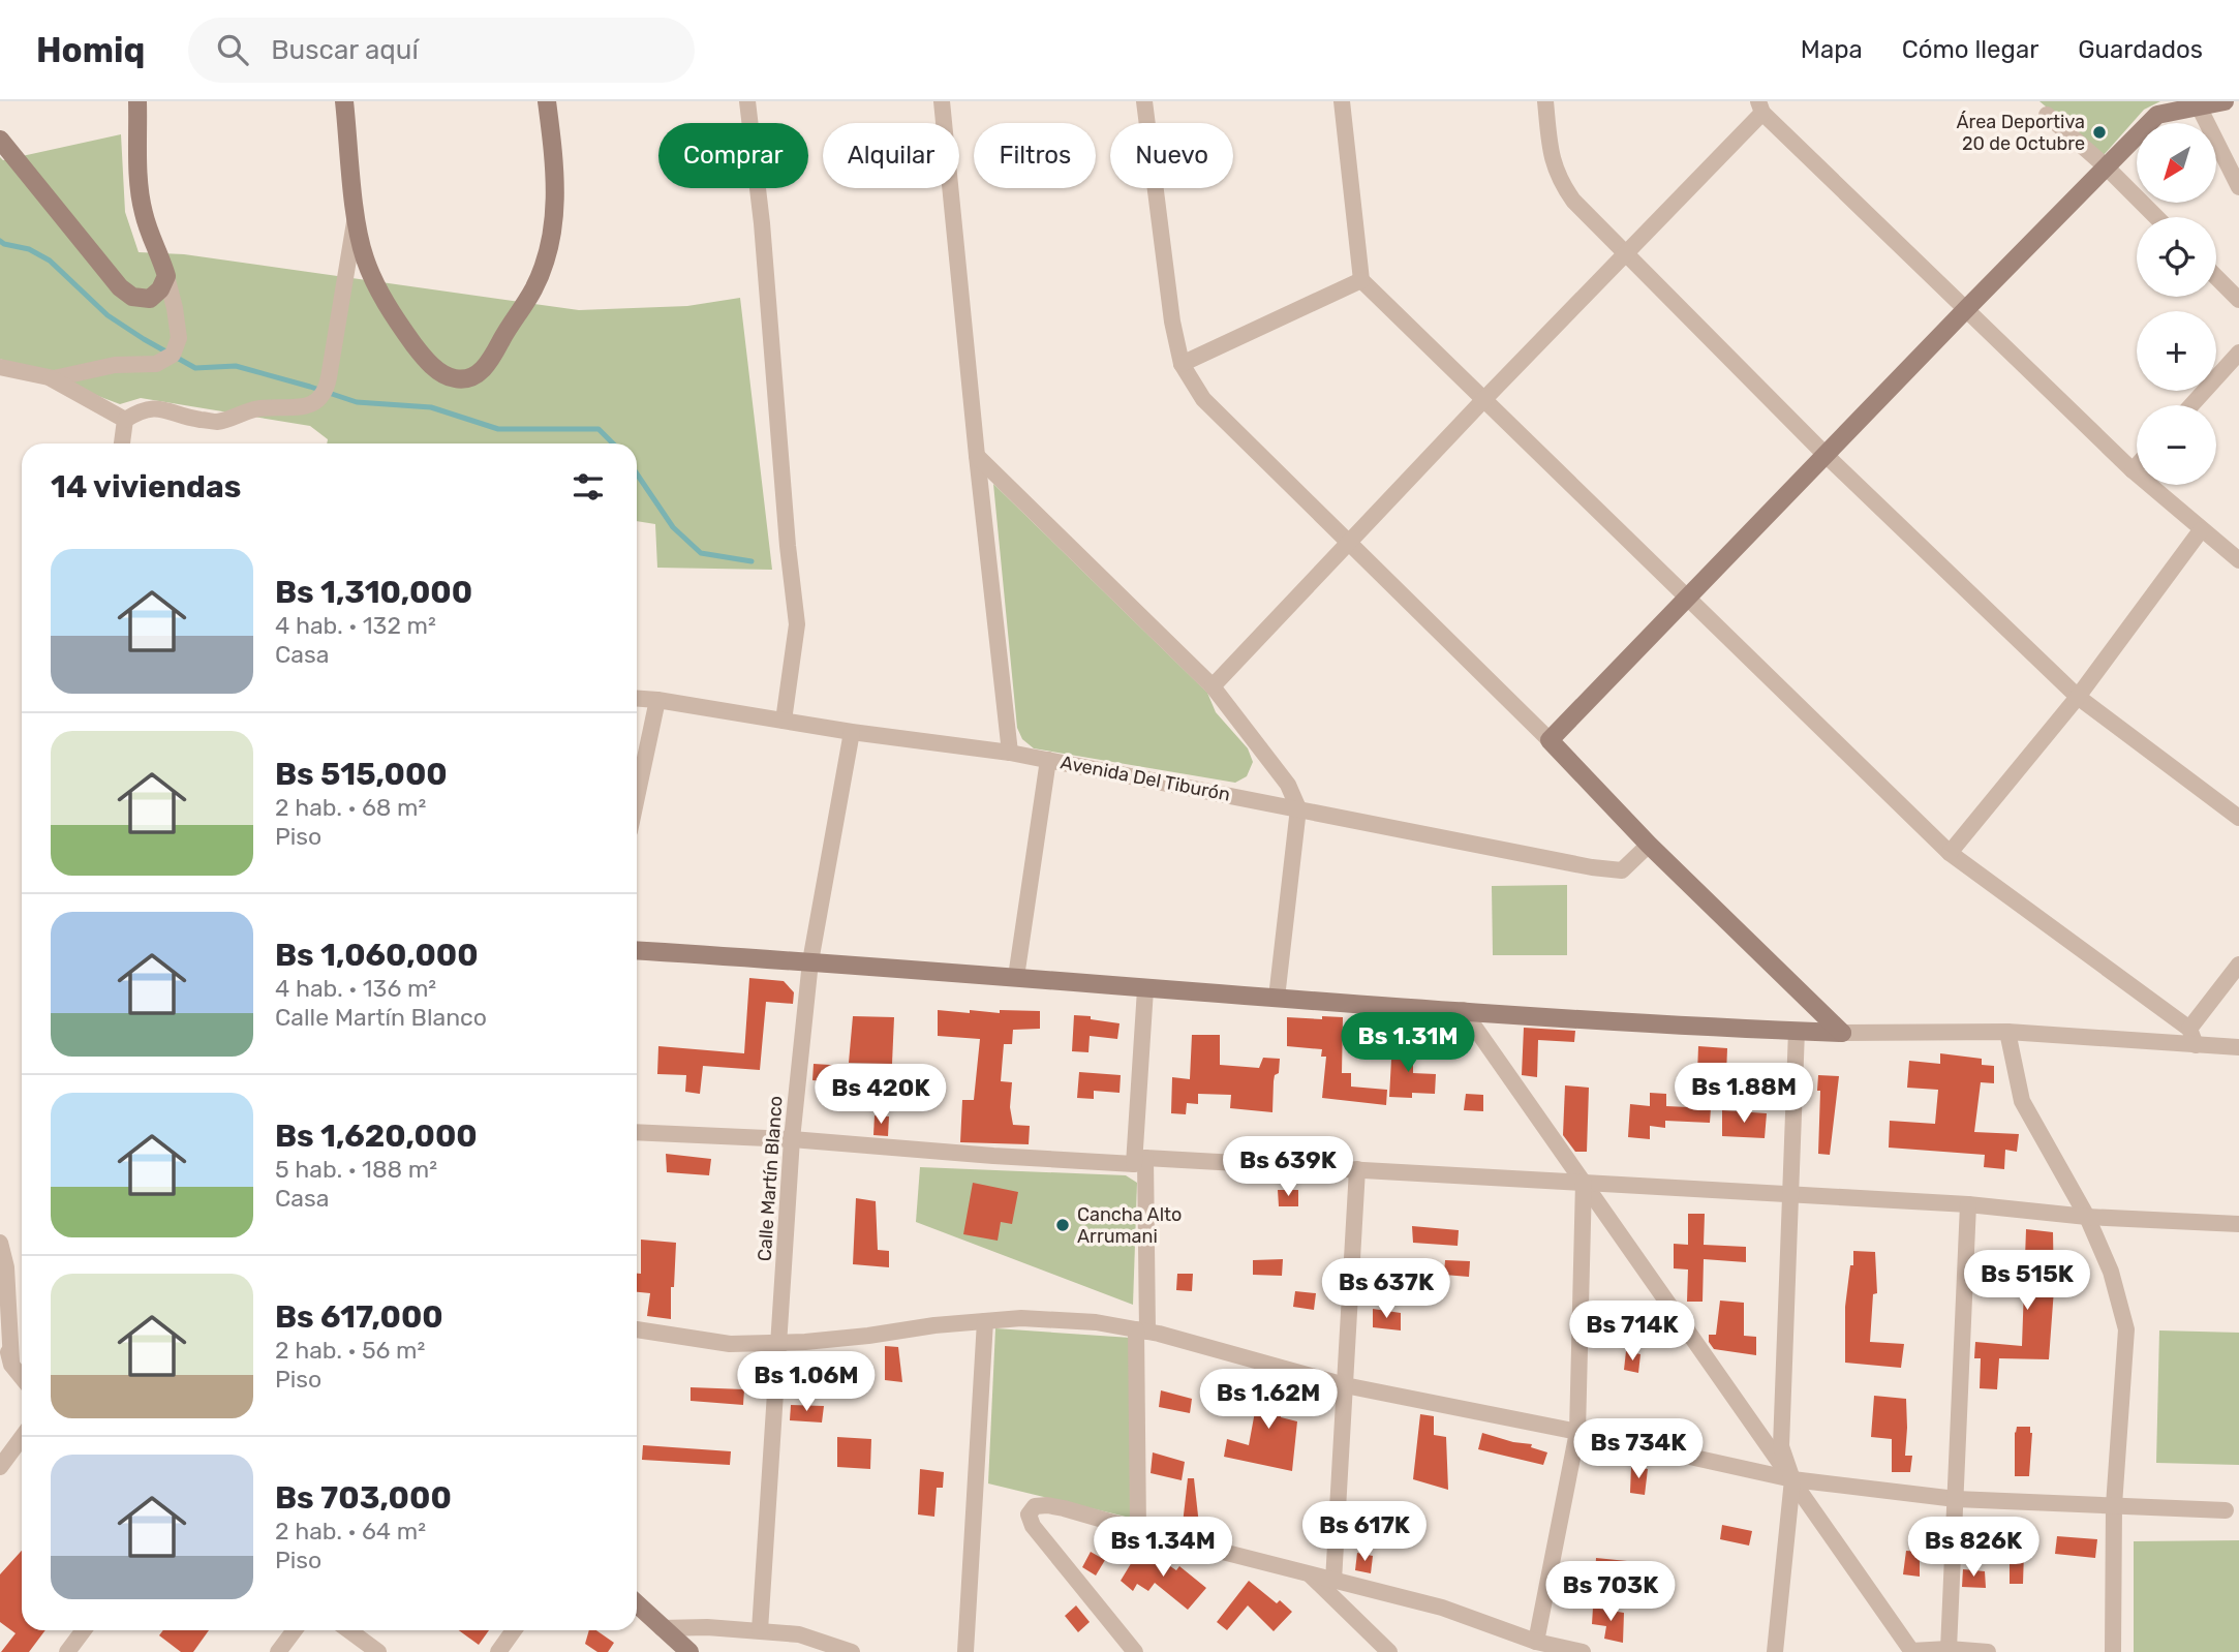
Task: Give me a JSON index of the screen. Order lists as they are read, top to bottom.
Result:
{
  "streets": {
    "street": ["Avenida Del Tiburón", "Calle Martín Blanco"]
  },
  "crossings": [
    ["Avenida Del Tiburón", "Calle Martín Blanco"]
  ],
  "places": ["Área Deportiva 20 de Octubre", "Cancha Alto Arrumani"],
  "north": "bottom left",
  "page": {
    "header": "Homiq",
    "search": "Buscar aquí",
    "nav": ["Mapa", "Cómo llegar", "Guardados"],
    "map_buttons": ["+", "−"],
    "chip": [
      "Comprar",
      "Alquilar",
      "Filtros",
      "Nuevo"
    ],
    "heading": "14 viviendas",
    "list": [
      {
        "name": "Bs 1,310,000",
        "note": "4 hab. · 132 m² · Casa"
      },
      {
        "name": "Bs 515,000",
        "note": "2 hab. · 68 m² · Piso"
      },
      {
        "name": "Bs 1,060,000",
        "note": "4 hab. · 136 m² · Calle Martín Blanco"
      },
      {
        "name": "Bs 1,620,000",
        "note": "5 hab. · 188 m² · Casa"
      },
      {
        "name": "Bs 617,000",
        "note": "2 hab. · 56 m² · Piso"
      },
      {
        "name": "Bs 703,000",
        "note": "2 hab. · 64 m² · Piso"
      }
    ],
    "price": [
      "Bs 1.31M",
      "Bs 1.88M",
      "Bs 420K",
      "Bs 639K",
      "Bs 515K",
      "Bs 637K",
      "Bs 714K",
      "Bs 1.06M",
      "Bs 1.62M",
      "Bs 734K",
      "Bs 617K",
      "Bs 1.34M",
      "Bs 826K",
      "Bs 703K"
    ]
  }
}
